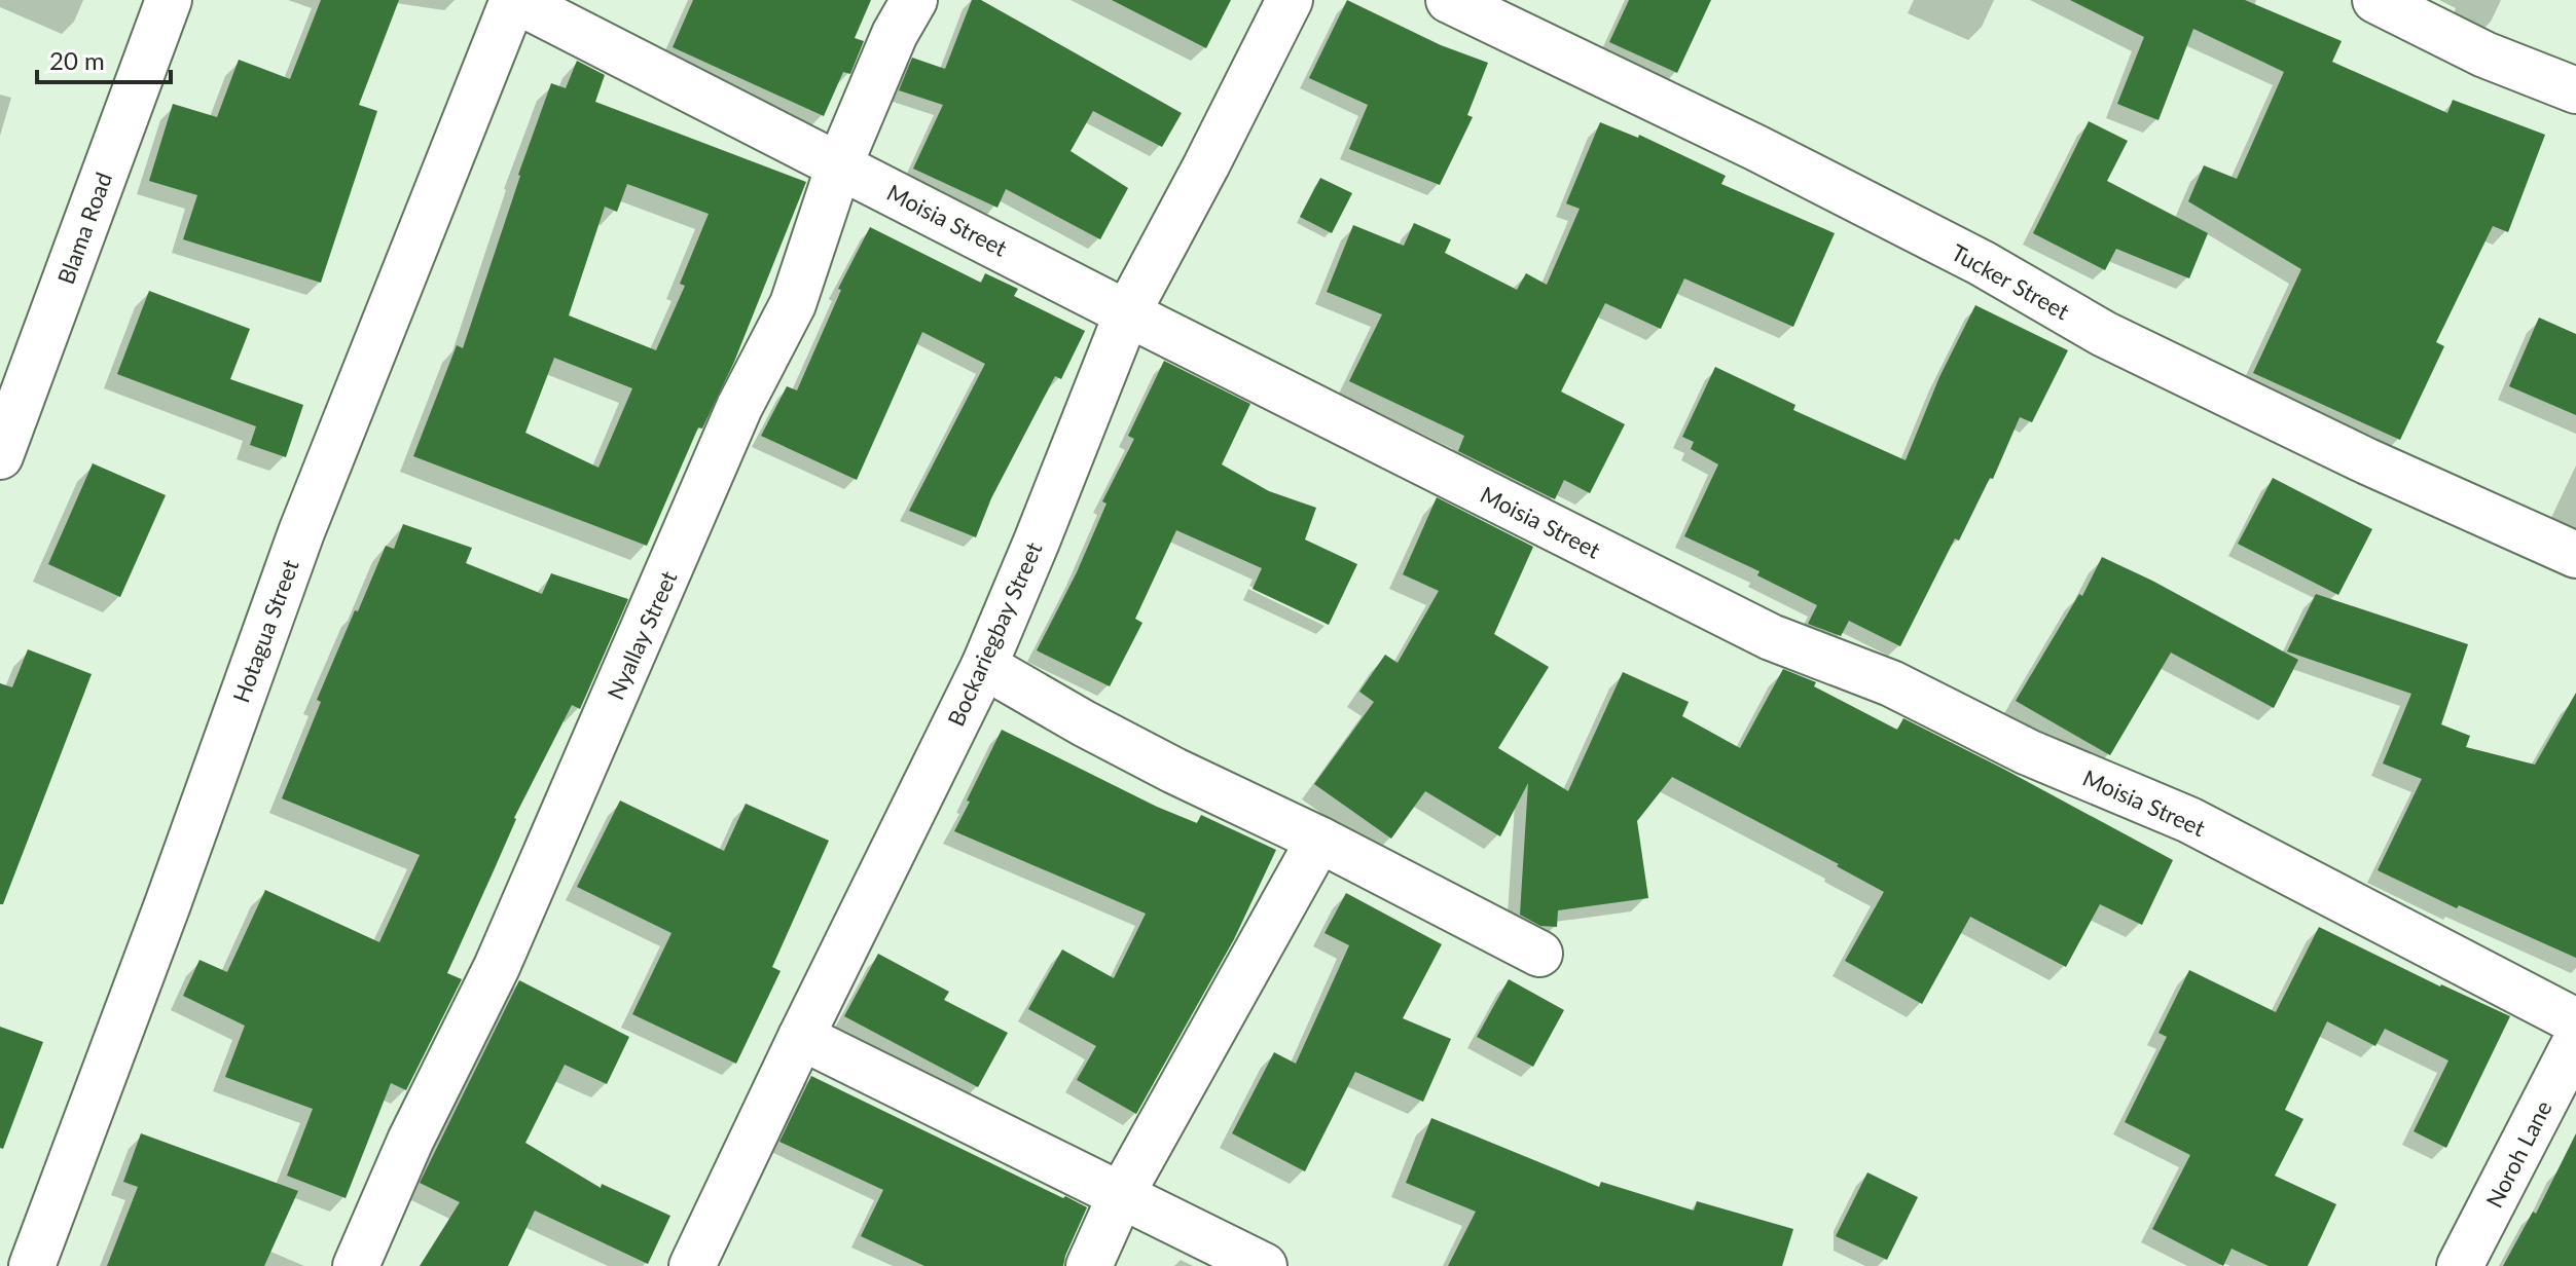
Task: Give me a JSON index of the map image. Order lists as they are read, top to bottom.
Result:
{
  "streets": {
    "street": [
      "Moisia Street",
      "Blama Road",
      "Tucker Street",
      "Hotagua Street",
      "Bockariegbay Street",
      "Nyallay Street",
      "Noroh Lane"
    ]
  },
  "crossings": [
    ["Moisia Street", "Hotagua Street"],
    ["Moisia Street", "Bockariegbay Street"],
    ["Moisia Street", "Nyallay Street"]
  ],
  "scale_bar": "20 m"
}
